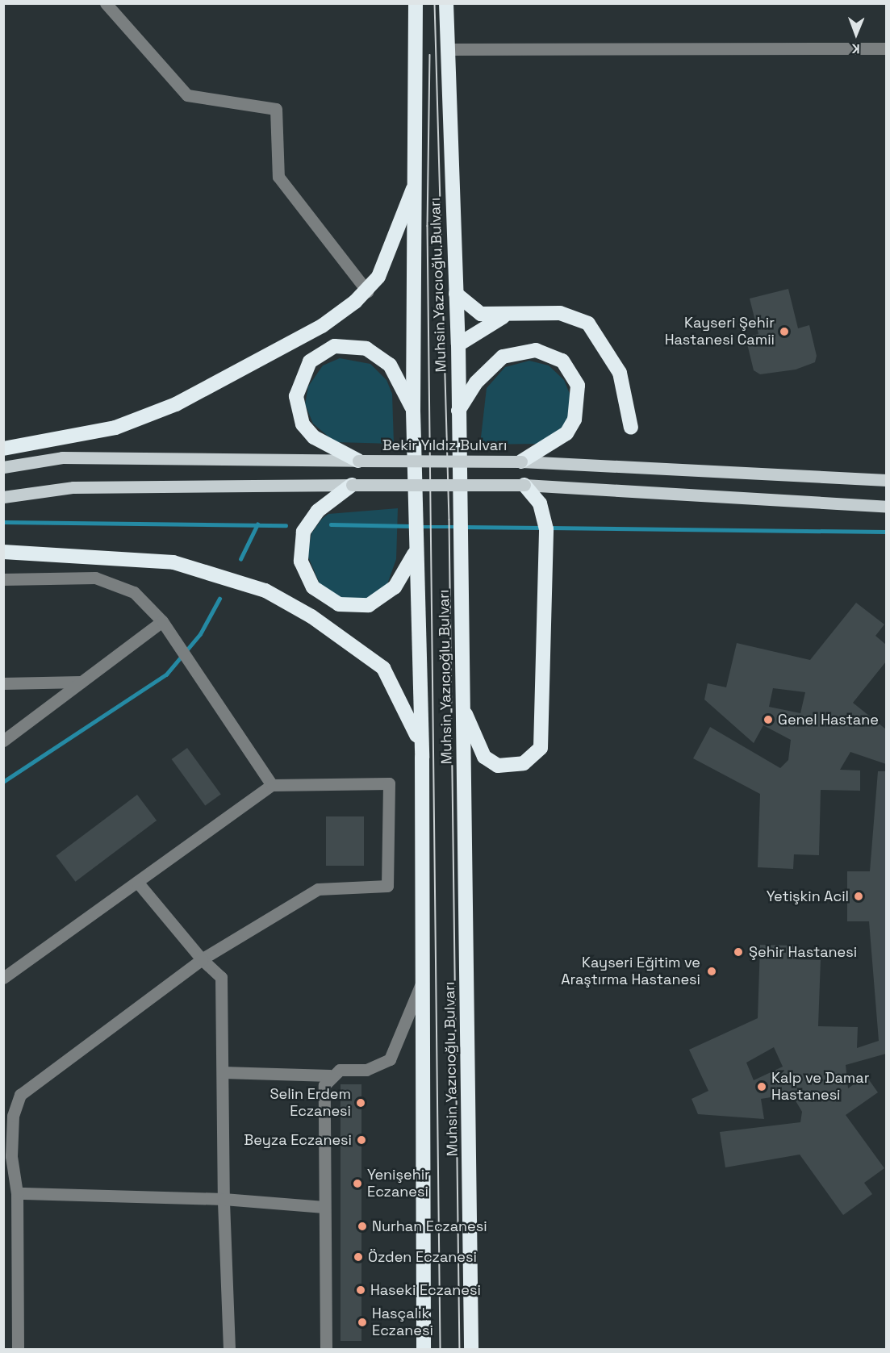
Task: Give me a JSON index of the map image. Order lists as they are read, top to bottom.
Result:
{
  "streets": {
    "highway": ["Muhsin Yazıcıoğlu Bulvarı"],
    "main road": ["Bekir Yıldız Bulvarı"]
  },
  "places": [
    "Kayseri Şehir Hastanesi Camii",
    "Genel Hastane",
    "Yetişkin Acil",
    "Şehir Hastanesi",
    "Kayseri Eğitim ve Araştırma Hastanesi",
    "Kalp ve Damar Hastanesi",
    "Selin Erdem Eczanesi",
    "Beyza Eczanesi",
    "Yenişehir Eczanesi",
    "Nurhan Eczanesi",
    "Özden Eczanesi",
    "Haseki Eczanesi",
    "Hasçalık Eczanesi"
  ],
  "north": "bottom"
}
